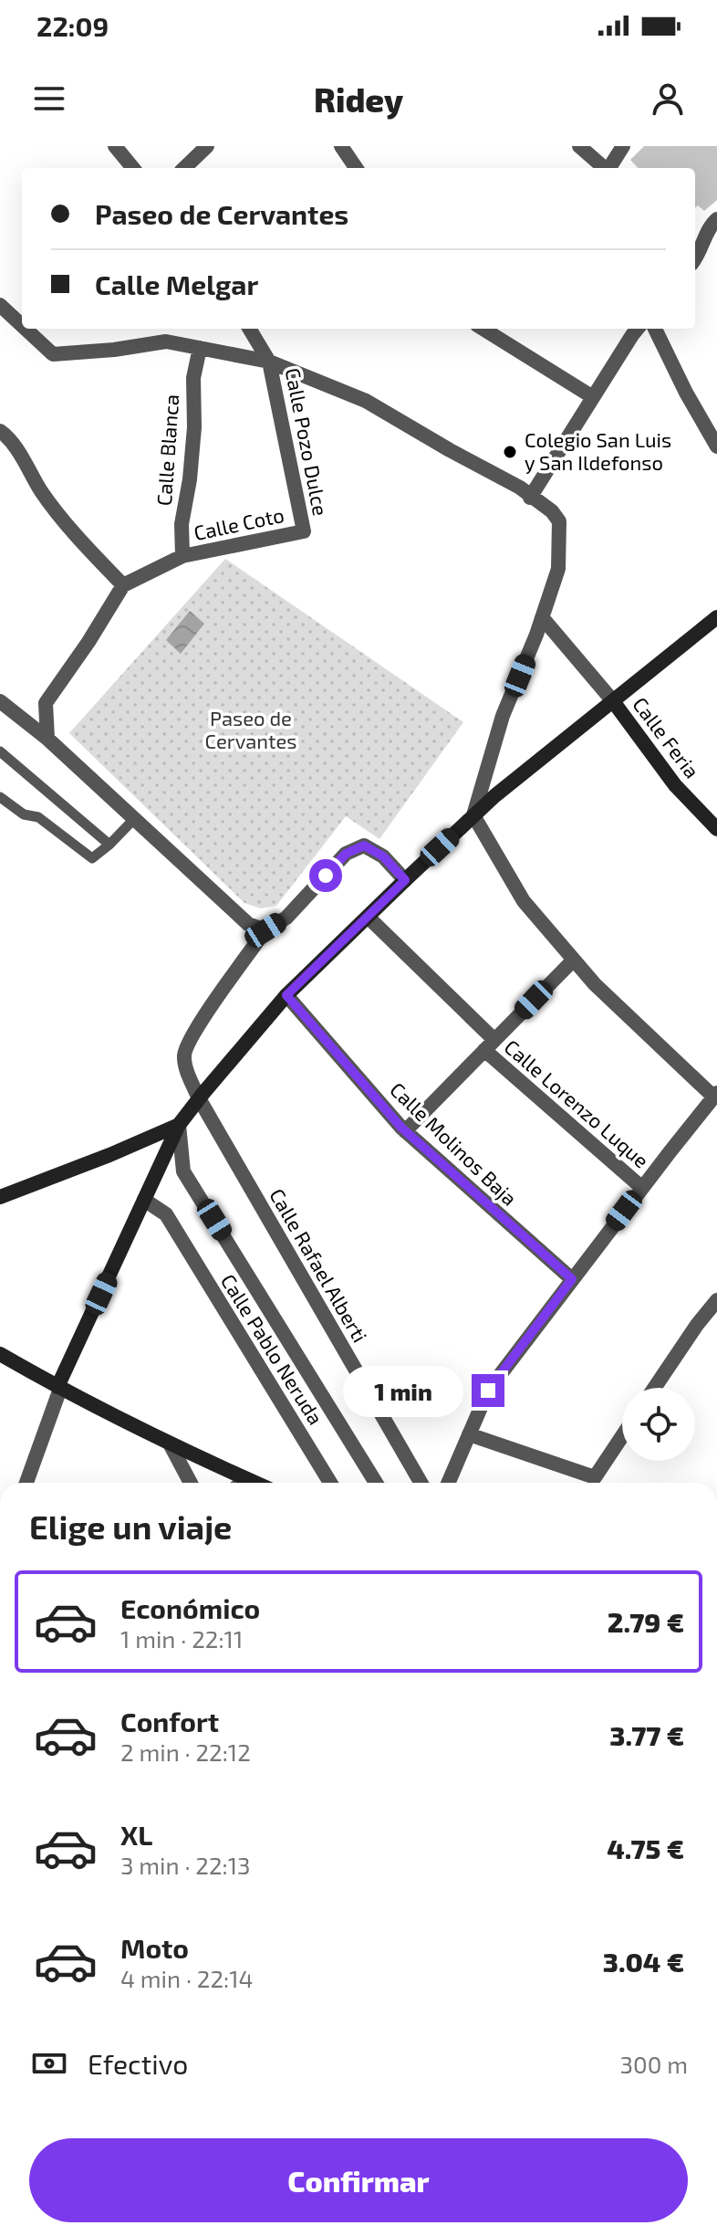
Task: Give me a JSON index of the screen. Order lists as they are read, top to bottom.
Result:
{
  "streets": {
    "street": [
      "Calle Pozo Dulce",
      "Calle Blanca",
      "Calle Coto",
      "Calle Feria",
      "Calle Lorenzo Luque",
      "Calle Molinos Baja",
      "Calle Rafael Alberti",
      "Calle Pablo Neruda"
    ]
  },
  "crossings": [
    ["Calle Pozo Dulce", "Calle Coto"],
    ["Calle Blanca", "Calle Coto"]
  ],
  "parks": ["Paseo de Cervantes"],
  "places": ["Colegio San Luis y San Ildefonso"],
  "page": {
    "status": "22:09",
    "header": "Ridey",
    "banner": ["Paseo de Cervantes", "Calle Melgar"],
    "bubble": "1 min",
    "heading": "Elige un viaje",
    "list": [
      {
        "name": "Económico",
        "note": "1 min · 22:11",
        "value": "2.79 €"
      },
      {
        "name": "Confort",
        "note": "2 min · 22:12",
        "value": "3.77 €"
      },
      {
        "name": "XL",
        "note": "3 min · 22:13",
        "value": "4.75 €"
      },
      {
        "name": "Moto",
        "note": "4 min · 22:14",
        "value": "3.04 €"
      }
    ],
    "pay": ["Efectivo", "300 m"],
    "buttons": "Confirmar"
  }
}
